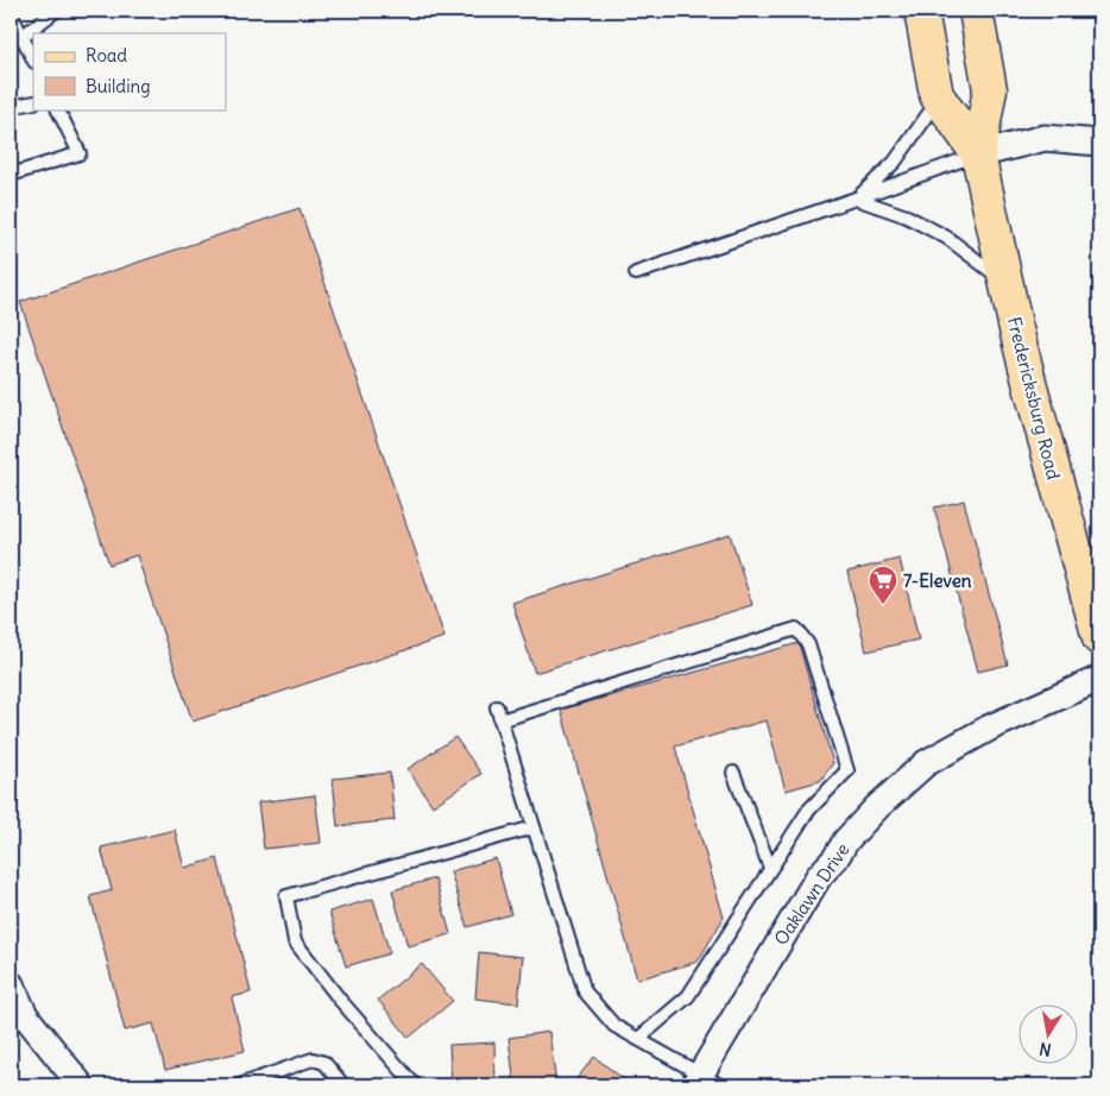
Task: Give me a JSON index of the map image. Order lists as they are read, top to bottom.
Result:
{
  "streets": {
    "main road": ["Fredericksburg Road"],
    "street": ["Oaklawn Drive"]
  },
  "places": {
    "supermarket": ["7-Eleven"]
  },
  "legend": ["Road", "Building"],
  "north": "bottom"
}
